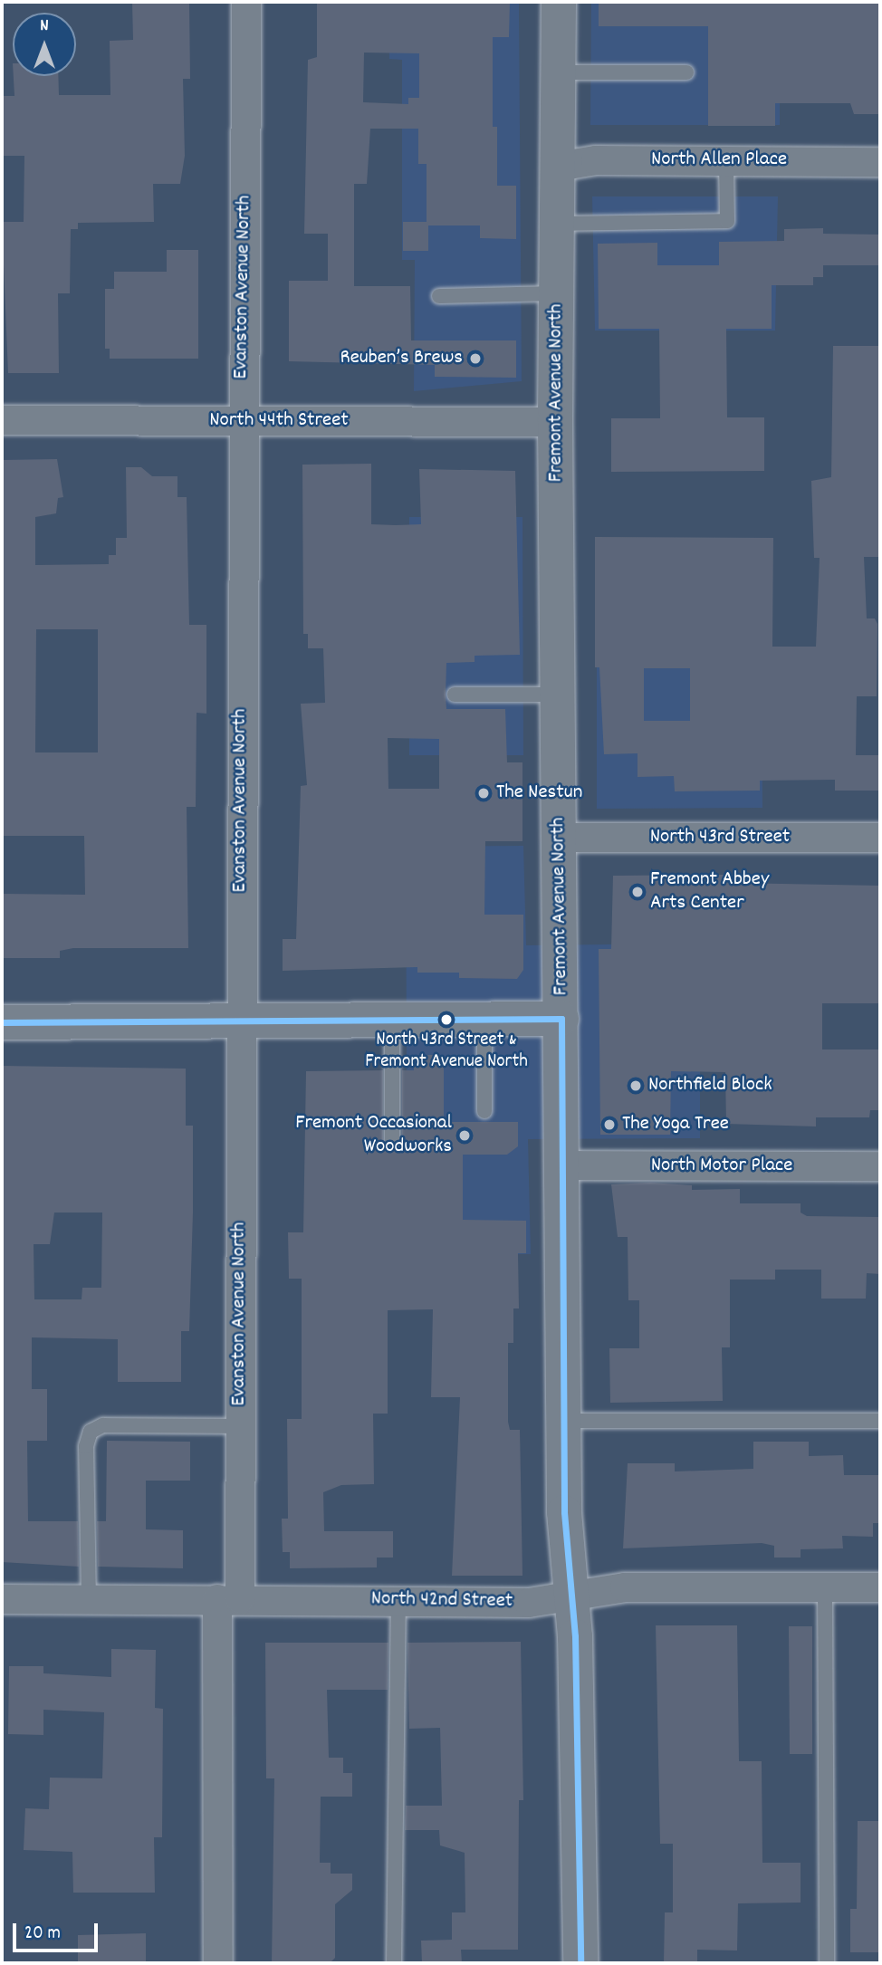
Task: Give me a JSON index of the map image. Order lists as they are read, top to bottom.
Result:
{
  "streets": {
    "main road": ["Fremont Avenue North"],
    "street": [
      "North Allen Place",
      "Evanston Avenue North",
      "North 44th Street",
      "North 43rd Street",
      "North Motor Place",
      "North 42nd Street"
    ]
  },
  "crossings": [
    ["North Allen Place", "Fremont Avenue North"],
    ["Evanston Avenue North", "North 44th Street"],
    ["Evanston Avenue North", "North 42nd Street"],
    ["Fremont Avenue North", "North 44th Street"],
    ["Fremont Avenue North", "North 43rd Street"],
    ["Fremont Avenue North", "North Motor Place"],
    ["Fremont Avenue North", "North 42nd Street"]
  ],
  "places": [
    "Reuben’s Brews",
    "The Nestun",
    "Fremont Abbey Arts Center",
    "North 43rd Street & Fremont Avenue North",
    "Northfield Block",
    "The Yoga Tree",
    "Fremont Occasional Woodworks"
  ],
  "scale_bar": "20 m",
  "north": "top"
}
